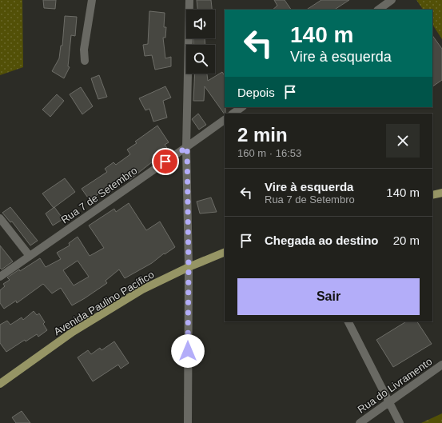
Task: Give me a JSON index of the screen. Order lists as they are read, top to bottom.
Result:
{
  "streets": {
    "main road": ["Avenida Paulino Pacífico"],
    "street": ["Rua 7 de Setembro", "Rua do Livramento"]
  },
  "page": {
    "turn": ["140 m", "Vire à esquerda"],
    "then": "Depois",
    "heading": ["2 min", "160 m · 16:53"],
    "list": [
      {
        "name": "Vire à esquerda",
        "note": "Rua 7 de Setembro",
        "value": "140 m"
      },
      {
        "name": "Chegada ao destino",
        "value": "20 m"
      }
    ],
    "buttons": "Sair"
  }
}
